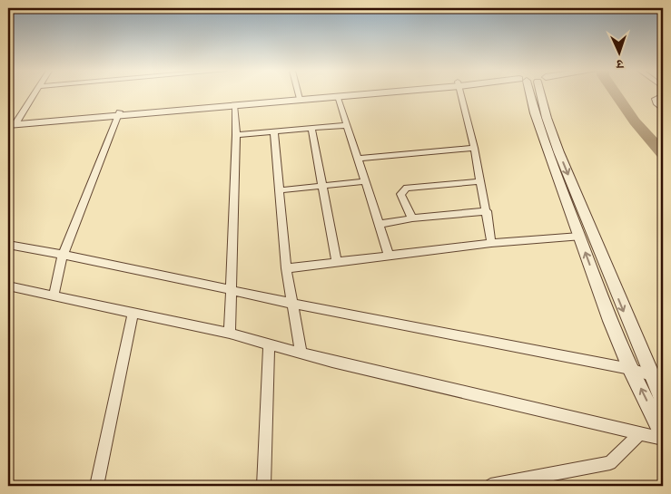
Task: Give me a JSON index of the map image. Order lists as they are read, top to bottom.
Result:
{
  "north": "bottom"
}
